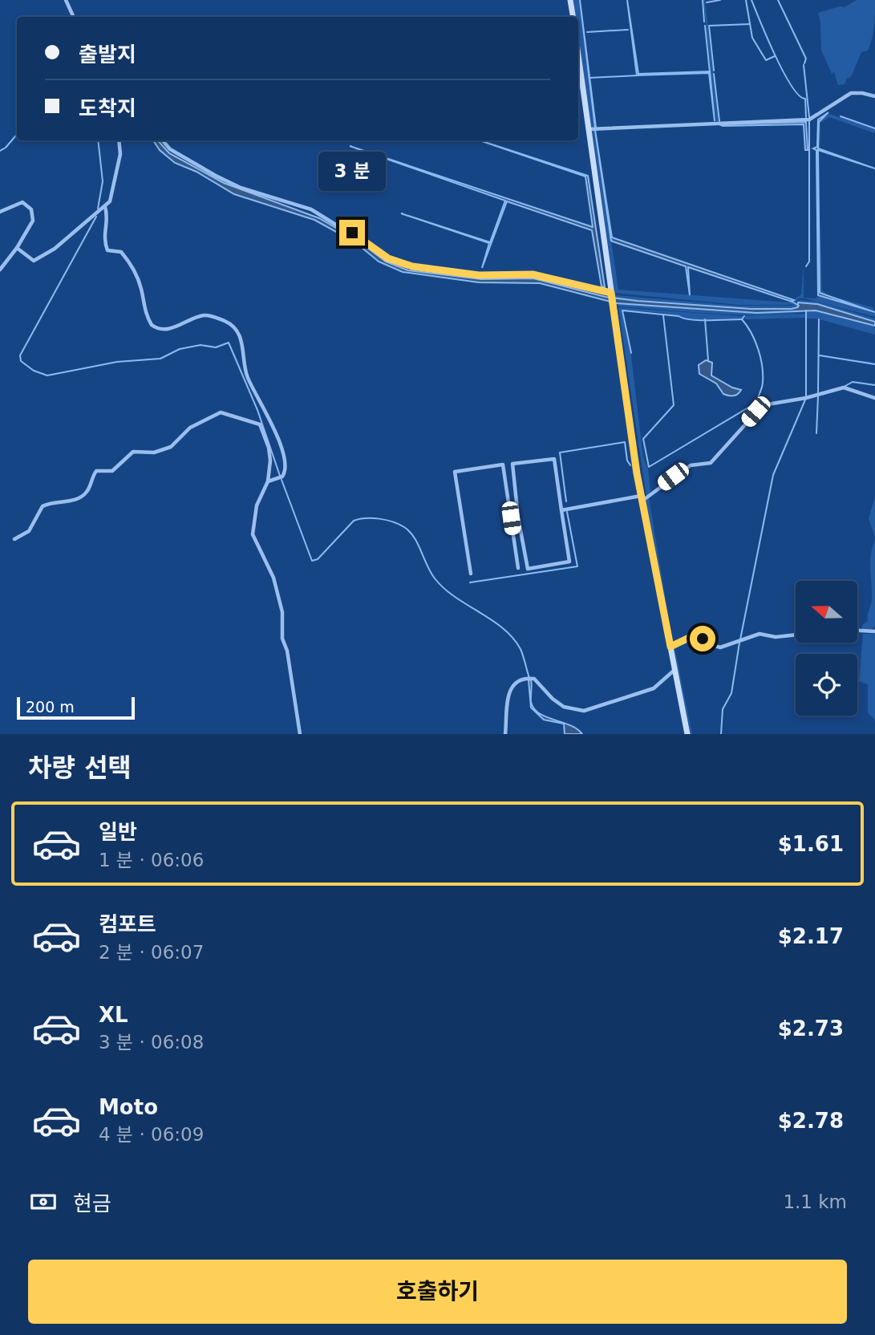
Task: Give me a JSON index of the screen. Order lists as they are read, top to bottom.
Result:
{
  "scale_bar": "200 m",
  "north": "left",
  "page": {
    "banner": ["출발지", "도착지"],
    "bubble": "3 분",
    "scale": "200 m",
    "heading": "차량 선택",
    "list": [
      {
        "name": "일반",
        "note": "1 분 · 06:06",
        "value": "$1.61"
      },
      {
        "name": "컴포트",
        "note": "2 분 · 06:07",
        "value": "$2.17"
      },
      {
        "name": "XL",
        "note": "3 분 · 06:08",
        "value": "$2.73"
      },
      {
        "name": "Moto",
        "note": "4 분 · 06:09",
        "value": "$2.78"
      }
    ],
    "pay": ["현금", "1.1 km"],
    "buttons": "호출하기"
  }
}
